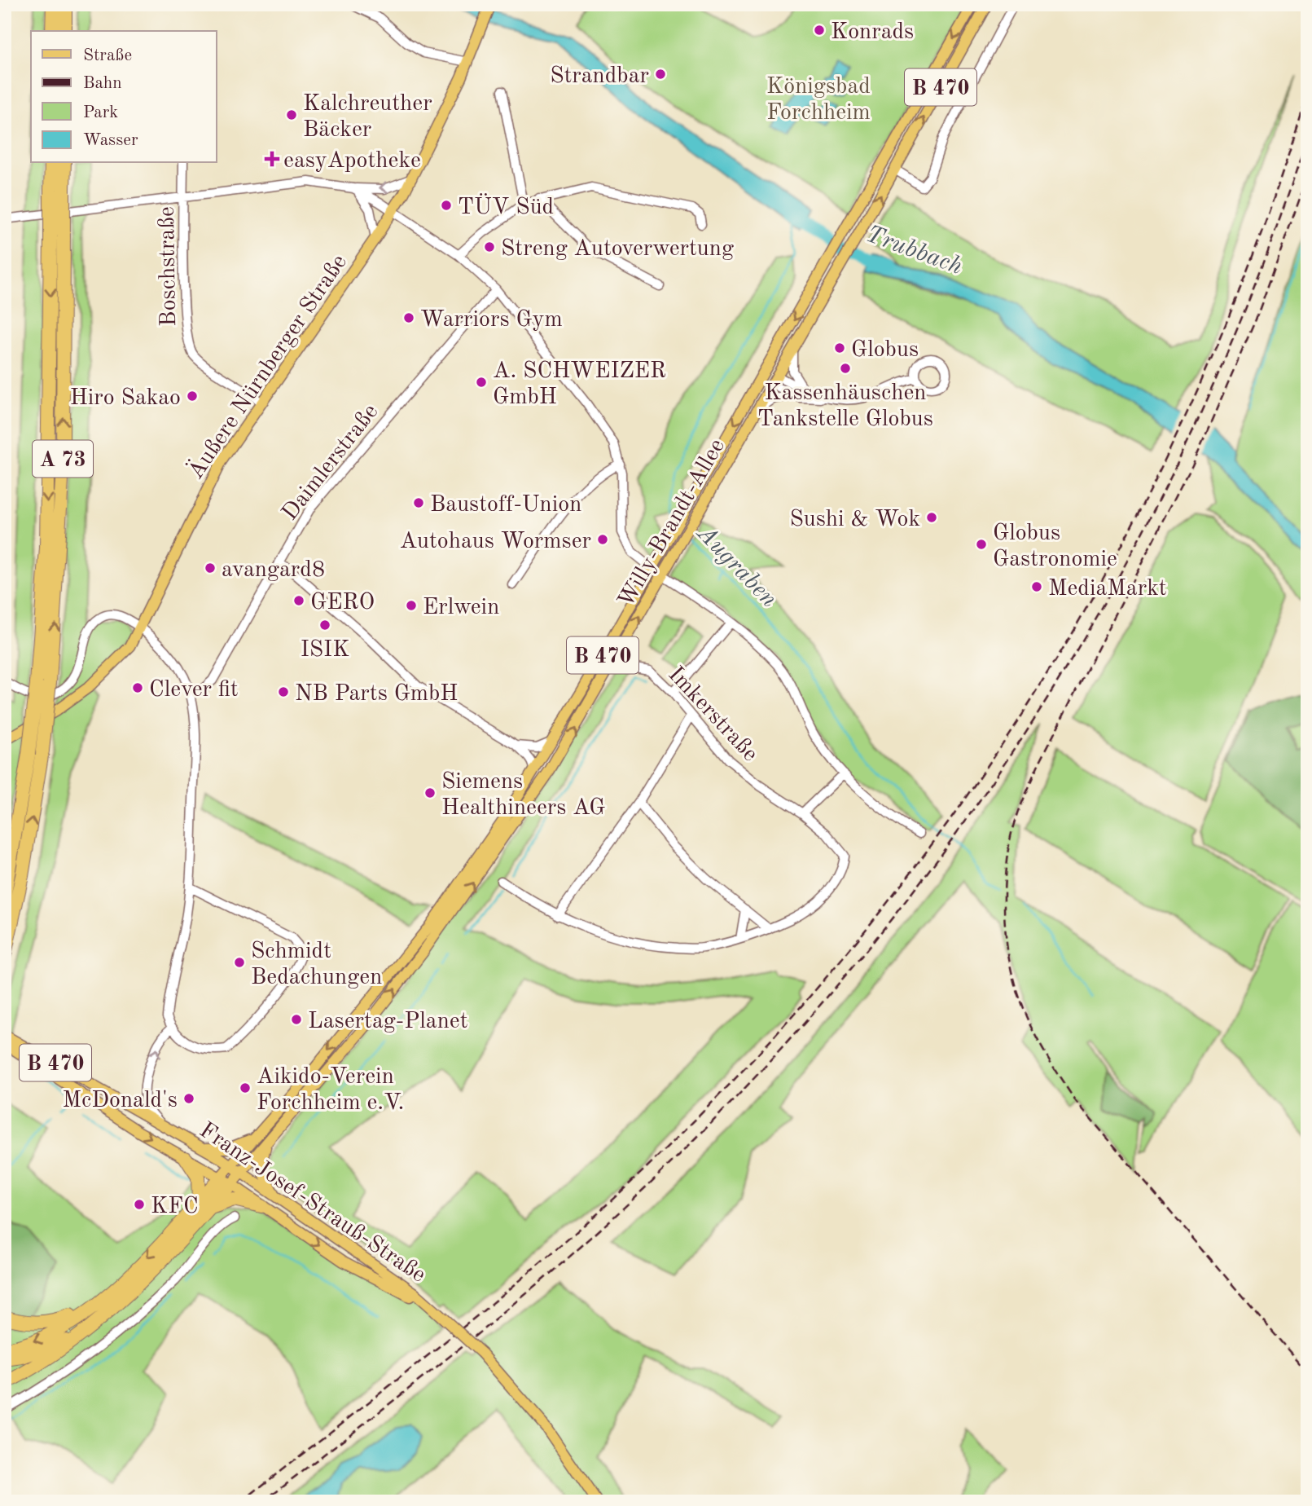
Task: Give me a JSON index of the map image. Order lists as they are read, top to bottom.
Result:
{
  "streets": {
    "highway": ["A 73"],
    "main road": [
      "B 470",
      "Äußere Nürnberger Straße",
      "Willy-Brandt-Allee",
      "Franz-Josef-Strauß-Straße"
    ],
    "street": ["Boschstraße", "Daimlerstraße", "Imkerstraße"]
  },
  "crossings": [
    ["B 470", "Willy-Brandt-Allee"],
    ["B 470", "Franz-Josef-Strauß-Straße"],
    ["Boschstraße", "Äußere Nürnberger Straße"],
    ["Willy-Brandt-Allee", "Franz-Josef-Strauß-Straße"]
  ],
  "water": ["Trubbach", "Augraben"],
  "parks": ["Königsbad Forchheim"],
  "places": {
    "other": [
      "Konrads",
      "Strandbar",
      "Kalchreuther Bäcker",
      "TÜV Süd",
      "Streng Autoverwertung",
      "Warriors Gym",
      "Globus",
      "Kassenhäuschen Tankstelle Globus",
      "A. SCHWEIZER GmbH",
      "Hiro Sakao",
      "Baustoff-Union",
      "Sushi & Wok",
      "Autohaus Wormser",
      "Globus Gastronomie",
      "avangard8",
      "MediaMarkt",
      "GERO",
      "Erlwein",
      "ISIK",
      "Clever fit",
      "NB Parts GmbH",
      "Siemens Healthineers AG",
      "Schmidt Bedachungen",
      "Lasertag-Planet",
      "Aikido-Verein Forchheim e.V.",
      "McDonald's",
      "KFC"
    ],
    "health": ["easyApotheke"]
  },
  "legend": [
    "Straße",
    "Bahn",
    "Park",
    "Wasser"
  ]
}
